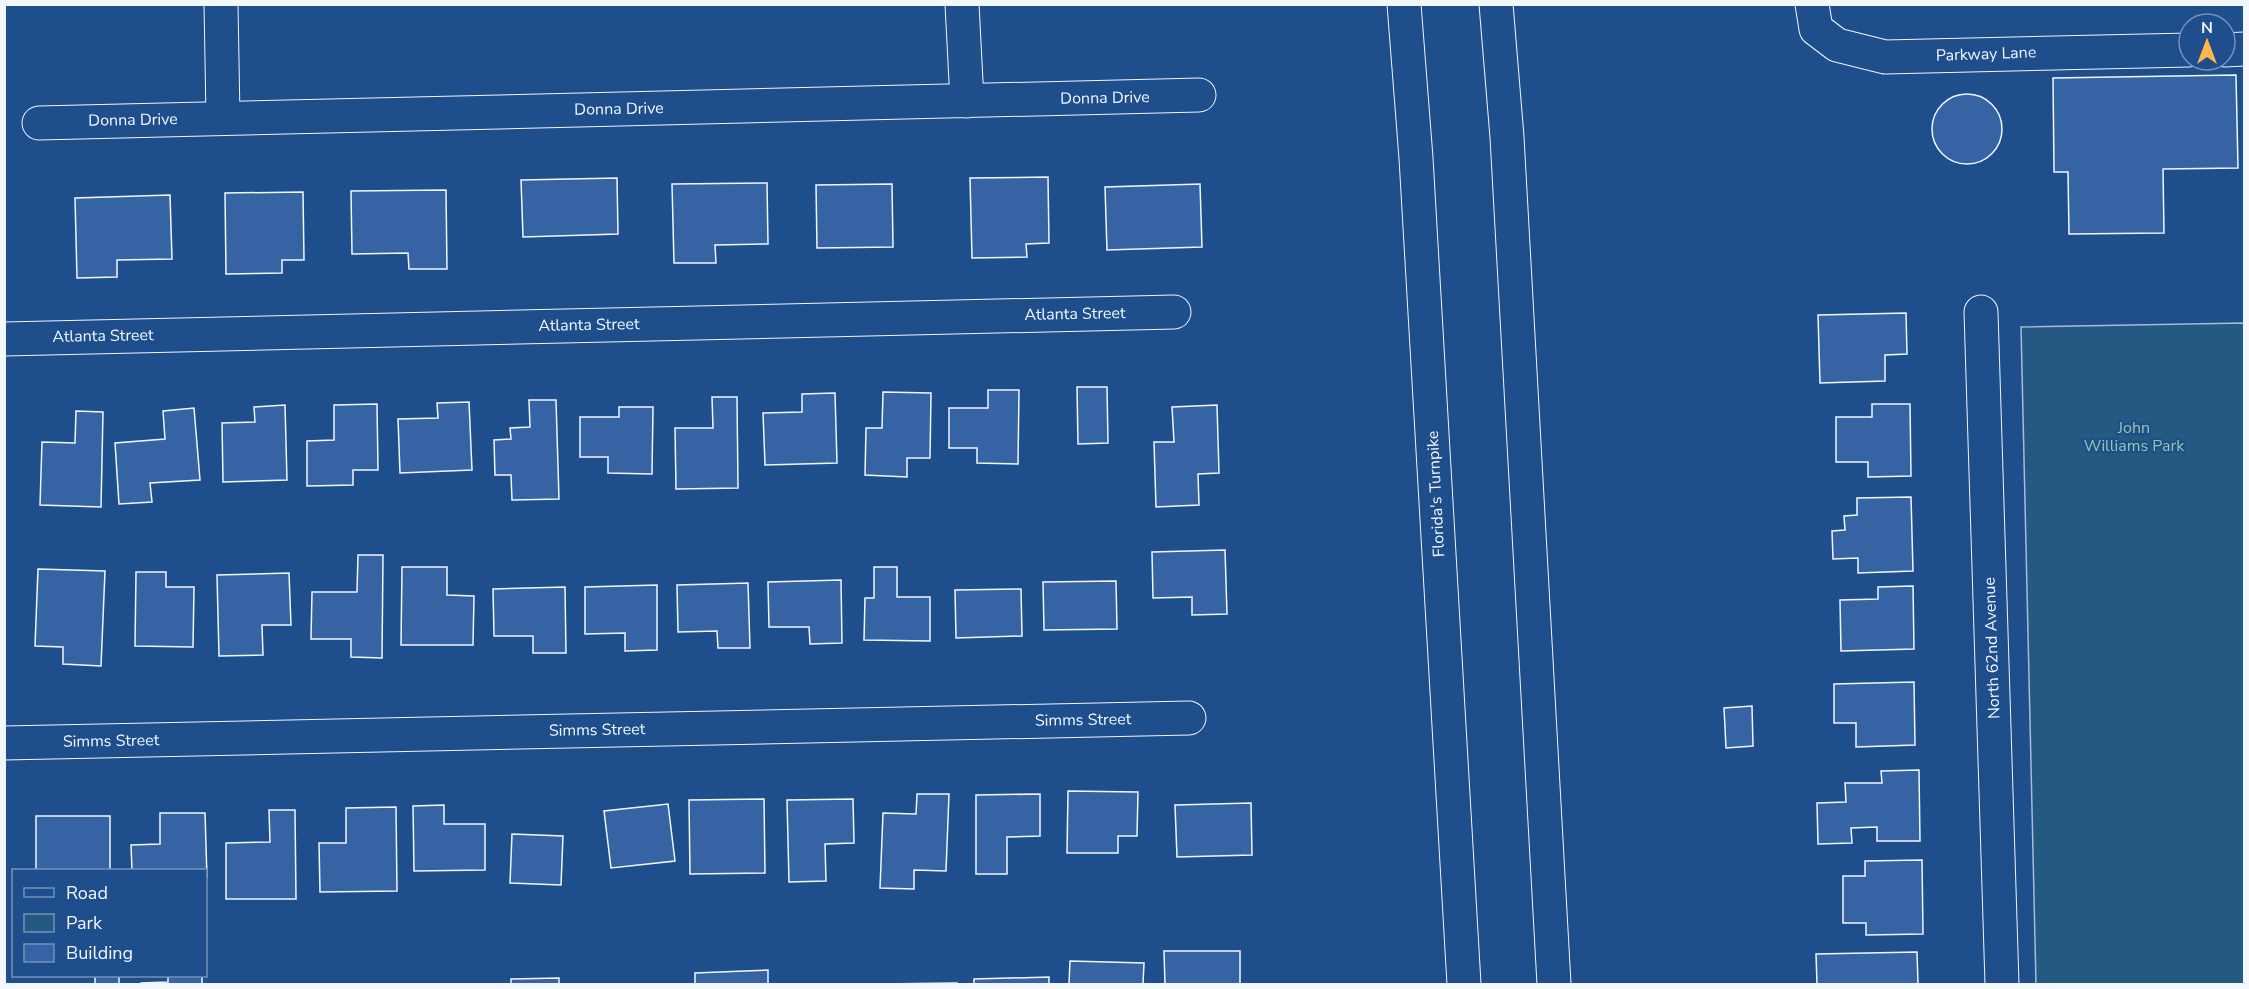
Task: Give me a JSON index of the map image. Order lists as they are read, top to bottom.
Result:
{
  "streets": {
    "main road": [
      "Parkway Lane",
      "Donna Drive",
      "Atlanta Street",
      "Florida's Turnpike",
      "North 62nd Avenue",
      "Simms Street"
    ]
  },
  "parks": ["John Williams Park"],
  "legend": ["Road", "Park", "Building"],
  "north": "top"
}
